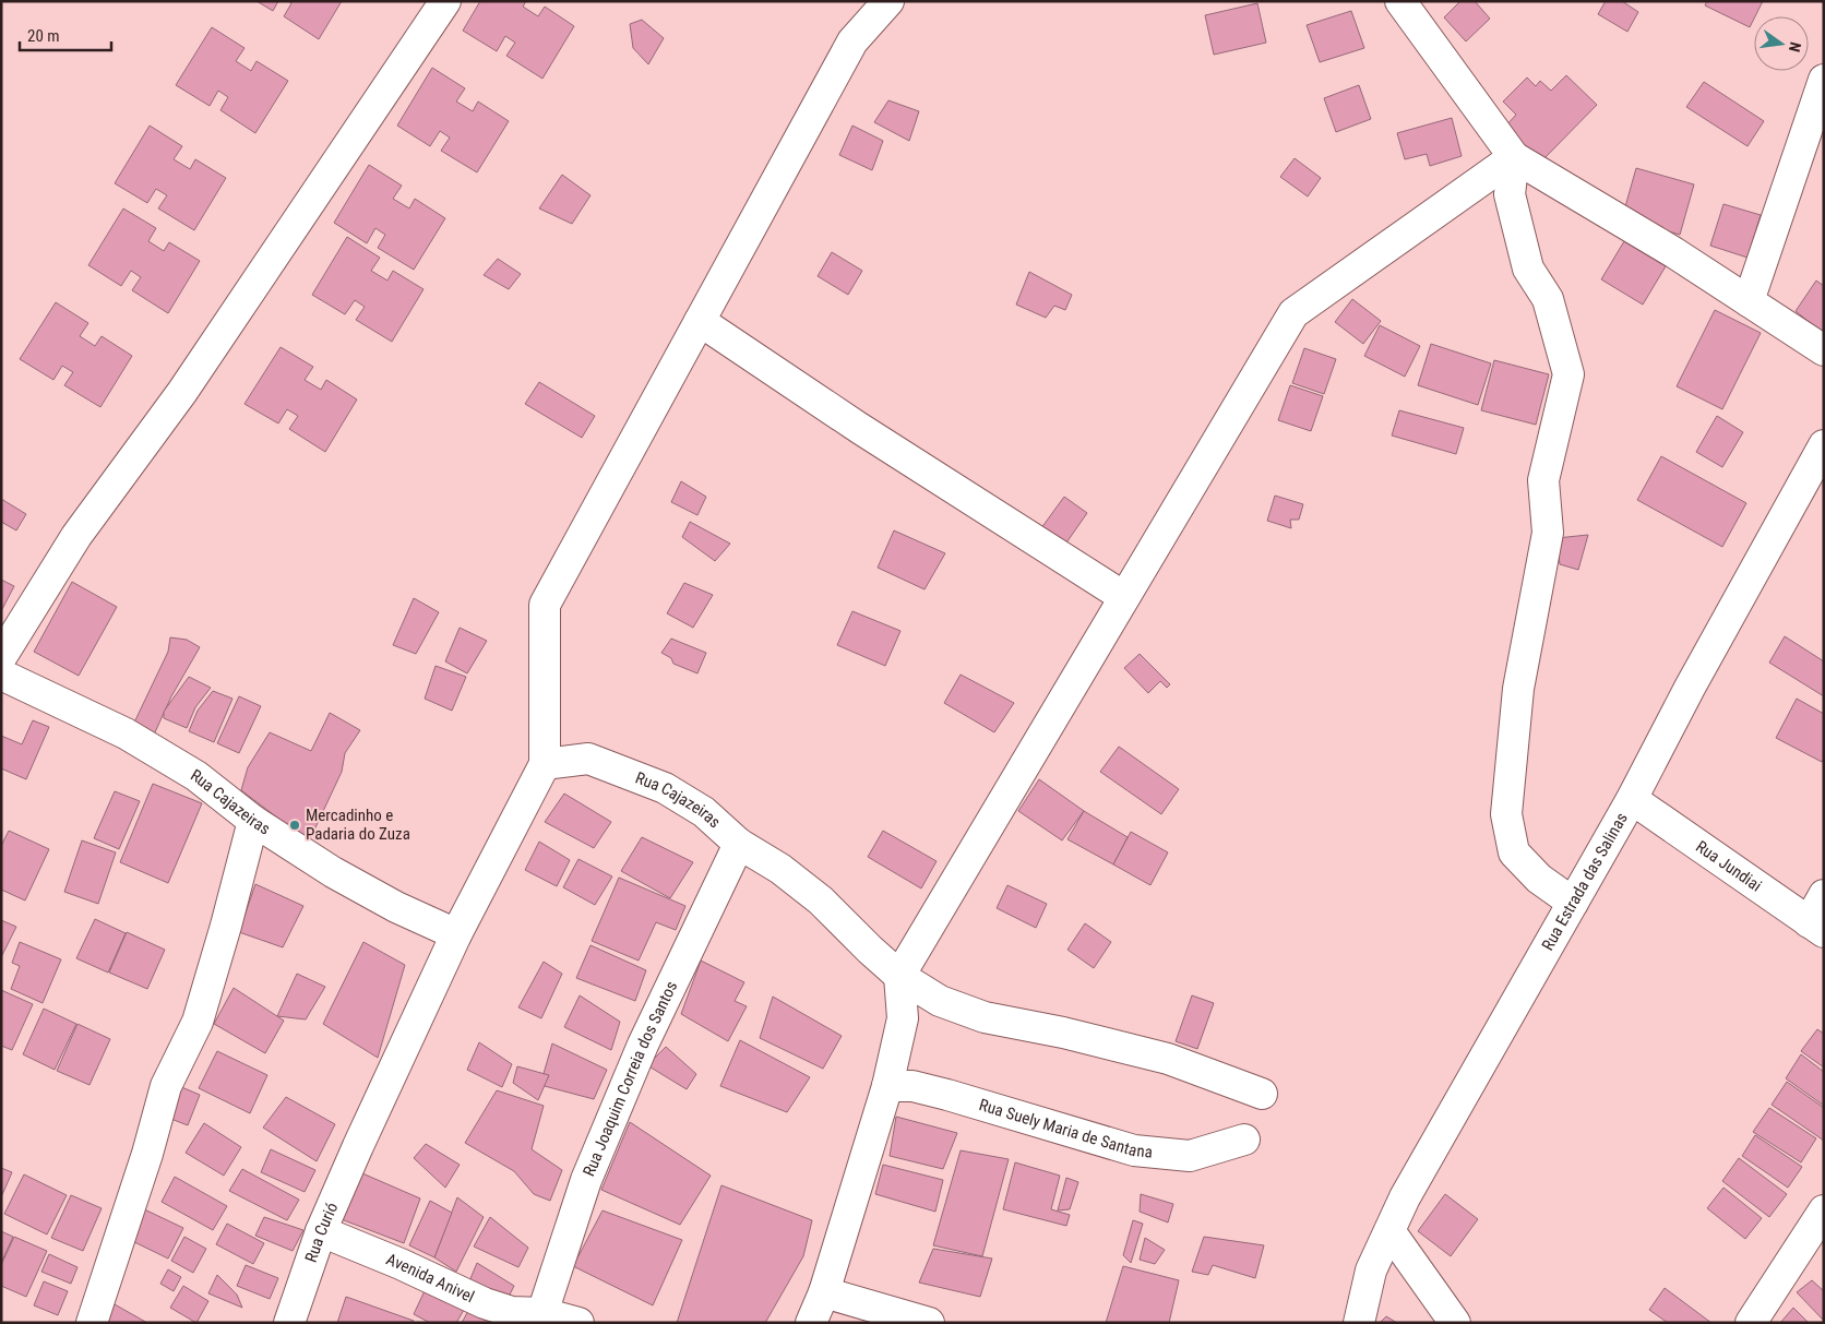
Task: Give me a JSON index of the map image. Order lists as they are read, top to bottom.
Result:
{
  "streets": {
    "street": [
      "Rua Cajazeiras",
      "Rua Jundiai",
      "Rua Estrada das Salinas",
      "Rua Joaquim Correia dos Santos",
      "Rua Suely Maria de Santana",
      "Rua Curió",
      "Avenida Anivel"
    ]
  },
  "crossings": [
    ["Rua Cajazeiras", "Rua Joaquim Correia dos Santos"],
    ["Rua Cajazeiras", "Rua Curió"],
    ["Rua Jundiai", "Rua Estrada das Salinas"],
    ["Rua Joaquim Correia dos Santos", "Avenida Anivel"],
    ["Rua Curió", "Avenida Anivel"]
  ],
  "places": ["Mercadinho e Padaria do Zuza"],
  "scale_bar": "20 m",
  "north": "right"
}
